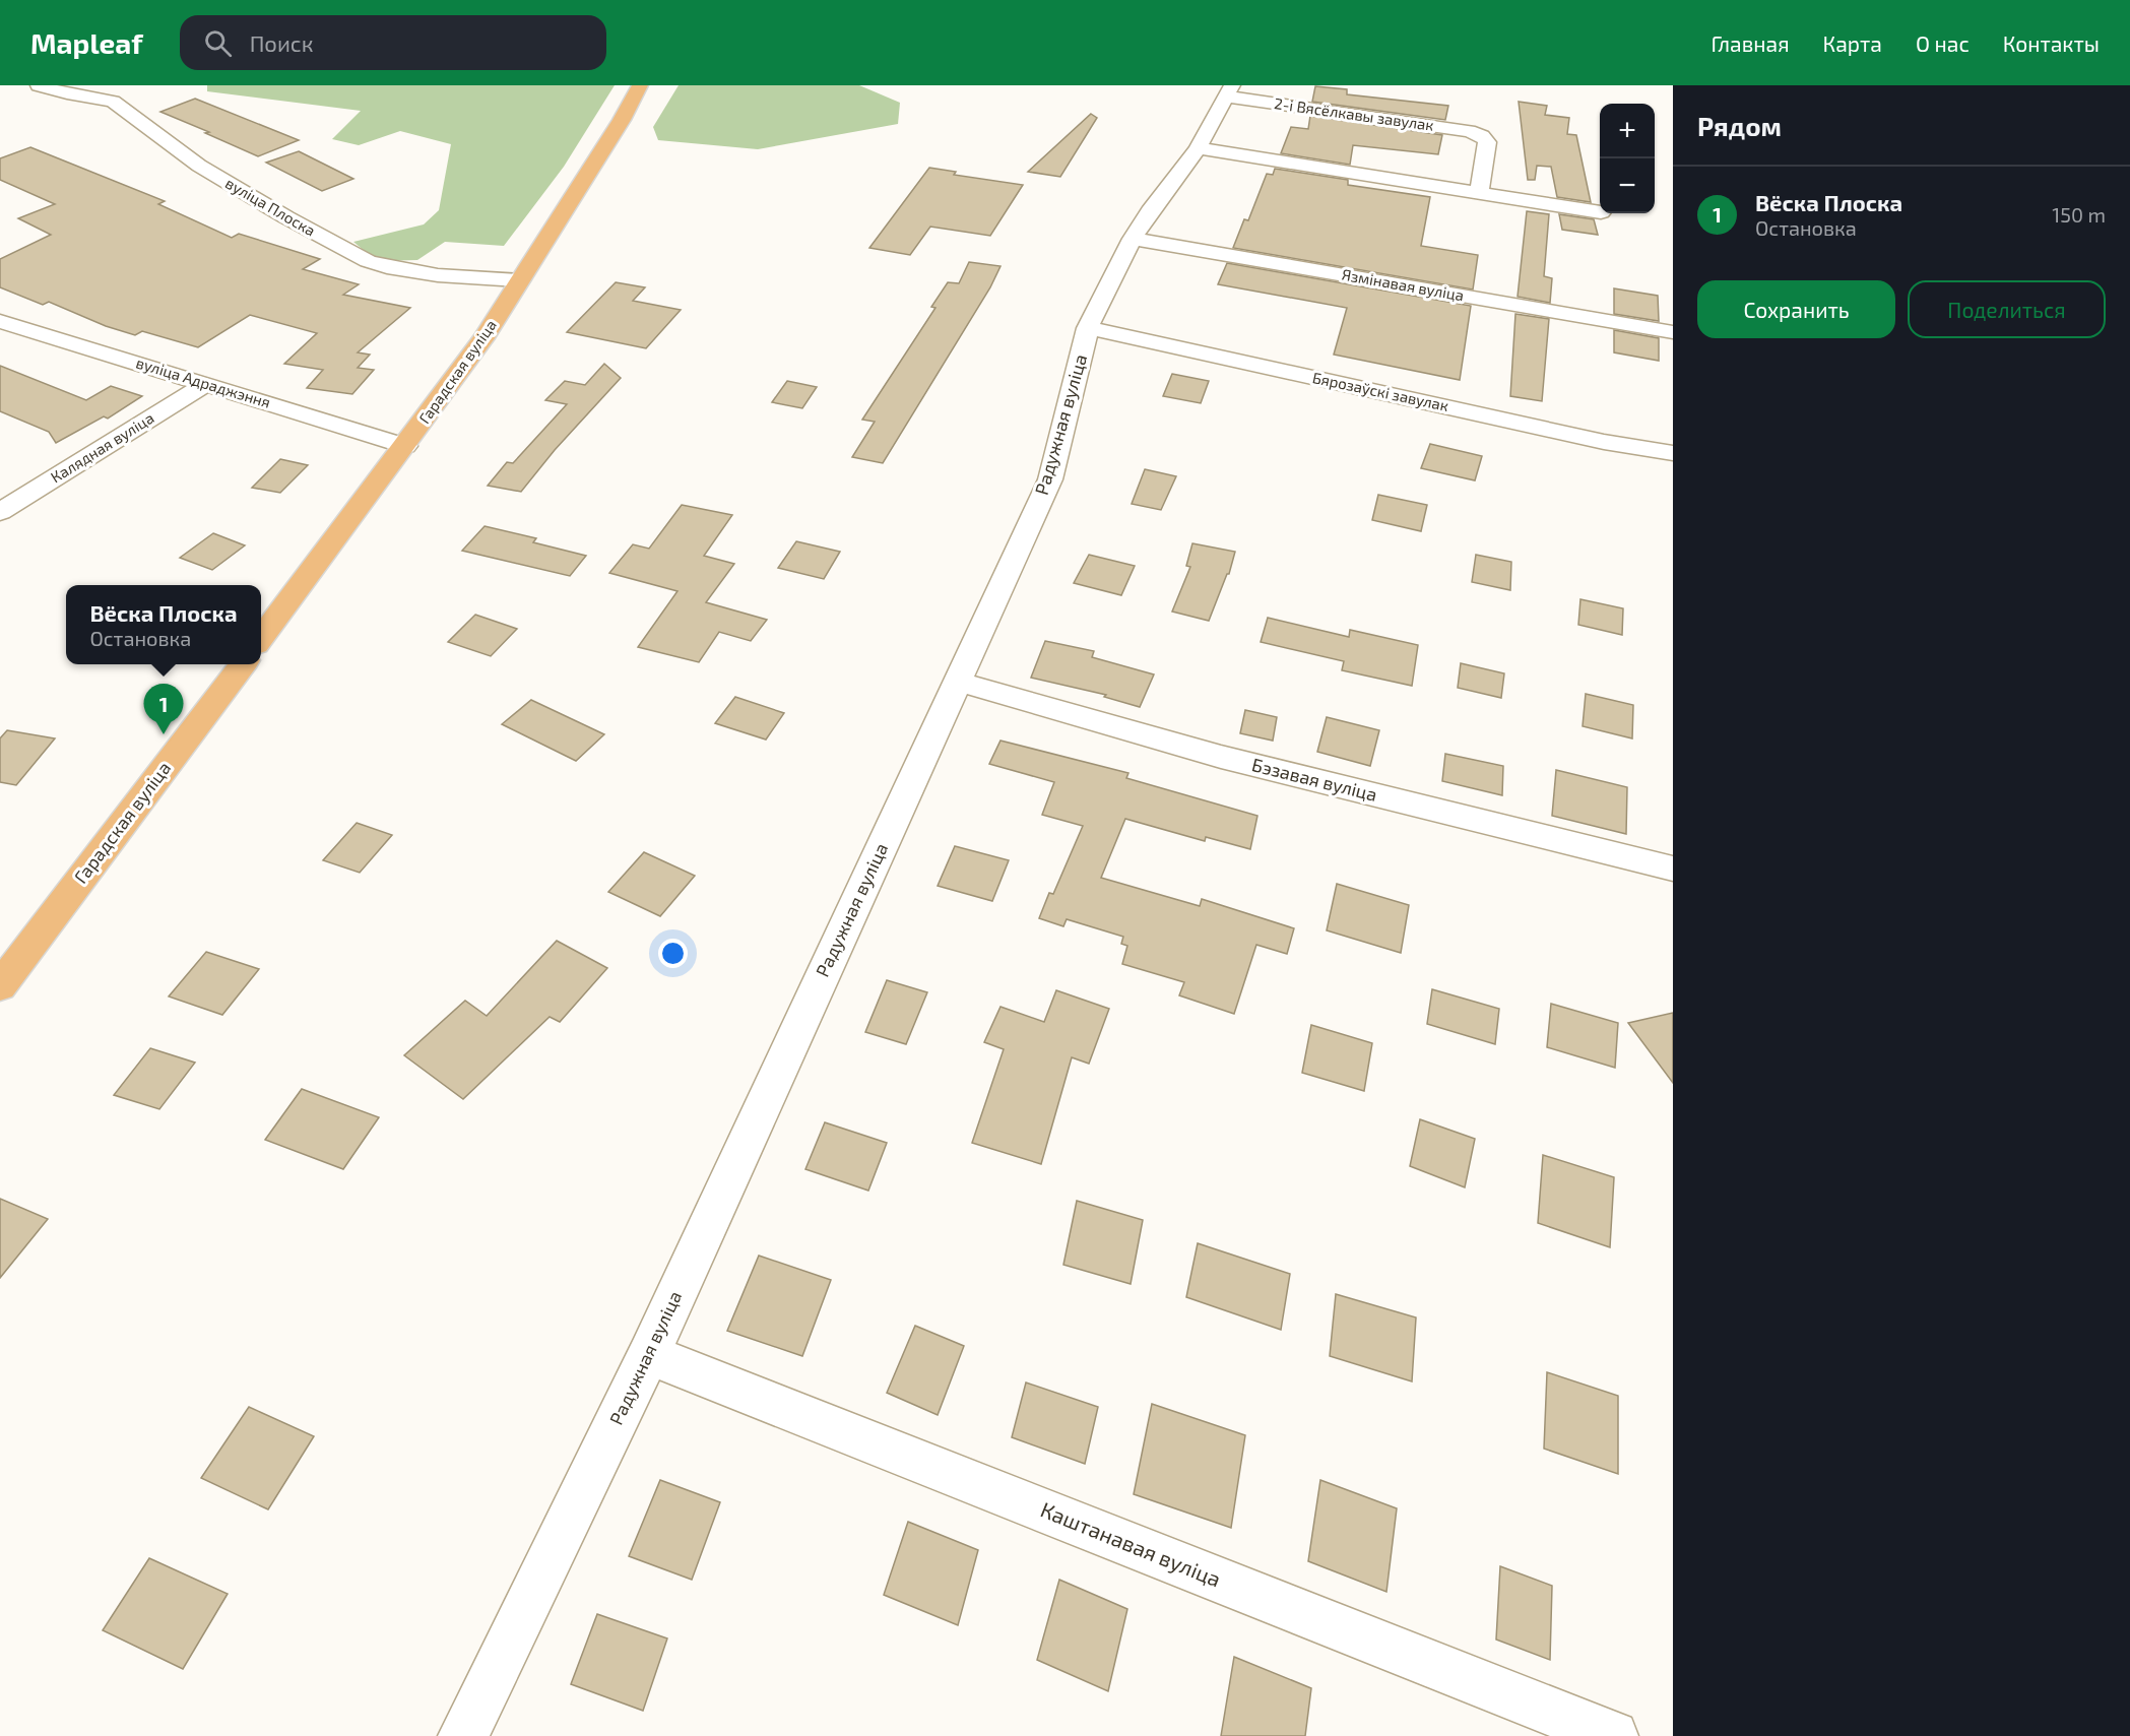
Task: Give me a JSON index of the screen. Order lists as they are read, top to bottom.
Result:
{
  "streets": {
    "main road": ["Гарадская вуліца"],
    "street": [
      "2-і Вясёлкавы завулак",
      "вуліца Плоска",
      "Язмінавая вуліца",
      "вуліца Адраджэння",
      "Бярозаўскі завулак",
      "Радужная вуліца",
      "Калядная вуліца",
      "Бэзавая вуліца",
      "Каштанавая вуліца"
    ]
  },
  "crossings": [
    ["2-і Вясёлкавы завулак", "Радужная вуліца"],
    ["вуліца Плоска", "Гарадская вуліца"],
    ["Язмінавая вуліца", "Радужная вуліца"],
    ["Гарадская вуліца", "вуліца Адраджэння"],
    ["вуліца Адраджэння", "Калядная вуліца"],
    ["Бярозаўскі завулак", "Радужная вуліца"],
    ["Радужная вуліца", "Бэзавая вуліца"],
    ["Радужная вуліца", "Каштанавая вуліца"]
  ],
  "page": {
    "header": "Mapleaf",
    "search": "Поиск",
    "nav": [
      "Главная",
      "Карта",
      "О нас",
      "Контакты"
    ],
    "heading": "Рядом",
    "map_buttons": ["+", "−"],
    "list": [
      {
        "mark": "1",
        "name": "Вёска Плоска",
        "note": "Остановка",
        "value": "150 m"
      }
    ],
    "buttons": ["Сохранить", "Поделиться"],
    "popup": ["Вёска Плоска", "Остановка"],
    "pins": "1"
  }
}
